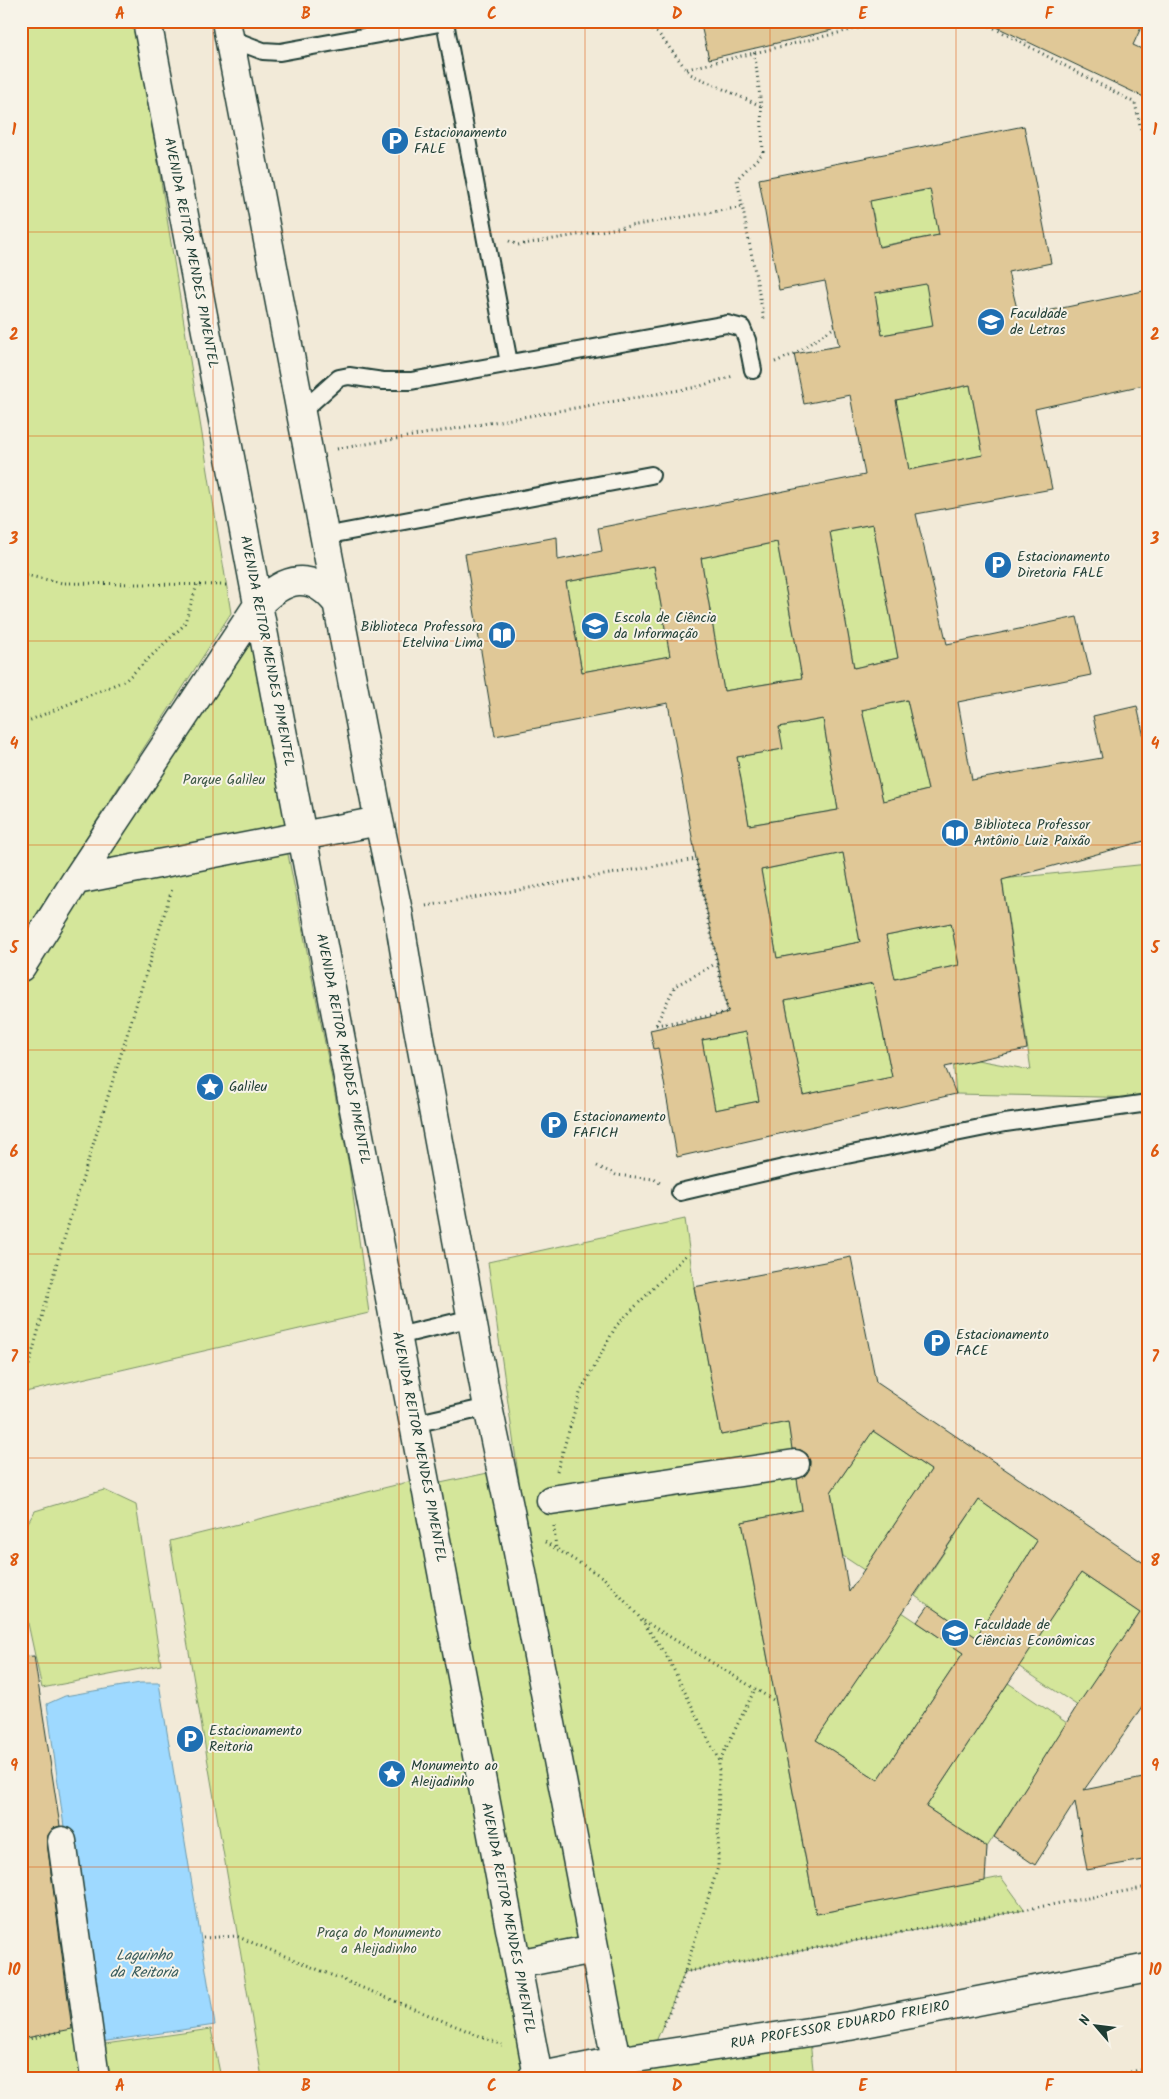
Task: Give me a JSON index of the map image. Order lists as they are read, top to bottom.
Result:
{
  "streets": {
    "street": ["AVENIDA REITOR MENDES PIMENTEL", "RUA PROFESSOR EDUARDO FRIEIRO"]
  },
  "crossings": [
    ["AVENIDA REITOR MENDES PIMENTEL", "RUA PROFESSOR EDUARDO FRIEIRO"]
  ],
  "water": ["Laguinho da Reitoria"],
  "parks": ["Parque Galileu", "Praça do Monumento a Aleijadinho"],
  "places": {
    "parking": [
      "Estacionamento FALE",
      "Estacionamento Diretoria FALE",
      "Estacionamento FAFICH",
      "Estacionamento FACE",
      "Estacionamento Reitoria"
    ],
    "school or university": ["Faculdade de Letras", "Escola de Ciência da Informação", "Faculdade de Ciências Econômicas"],
    "library": ["Biblioteca Professora Etelvina Lima", "Biblioteca Professor Antônio Luiz Paixão"],
    "place": ["Galileu", "Monumento ao Aleijadinho"]
  },
  "north": "top left",
  "grid": {
    "columns": [
      "A",
      "B",
      "C",
      "D",
      "E",
      "F"
    ],
    "rows": [
      "1",
      "2",
      "3",
      "4",
      "5",
      "6",
      "7",
      "8",
      "9",
      "10"
    ]
  }
}
